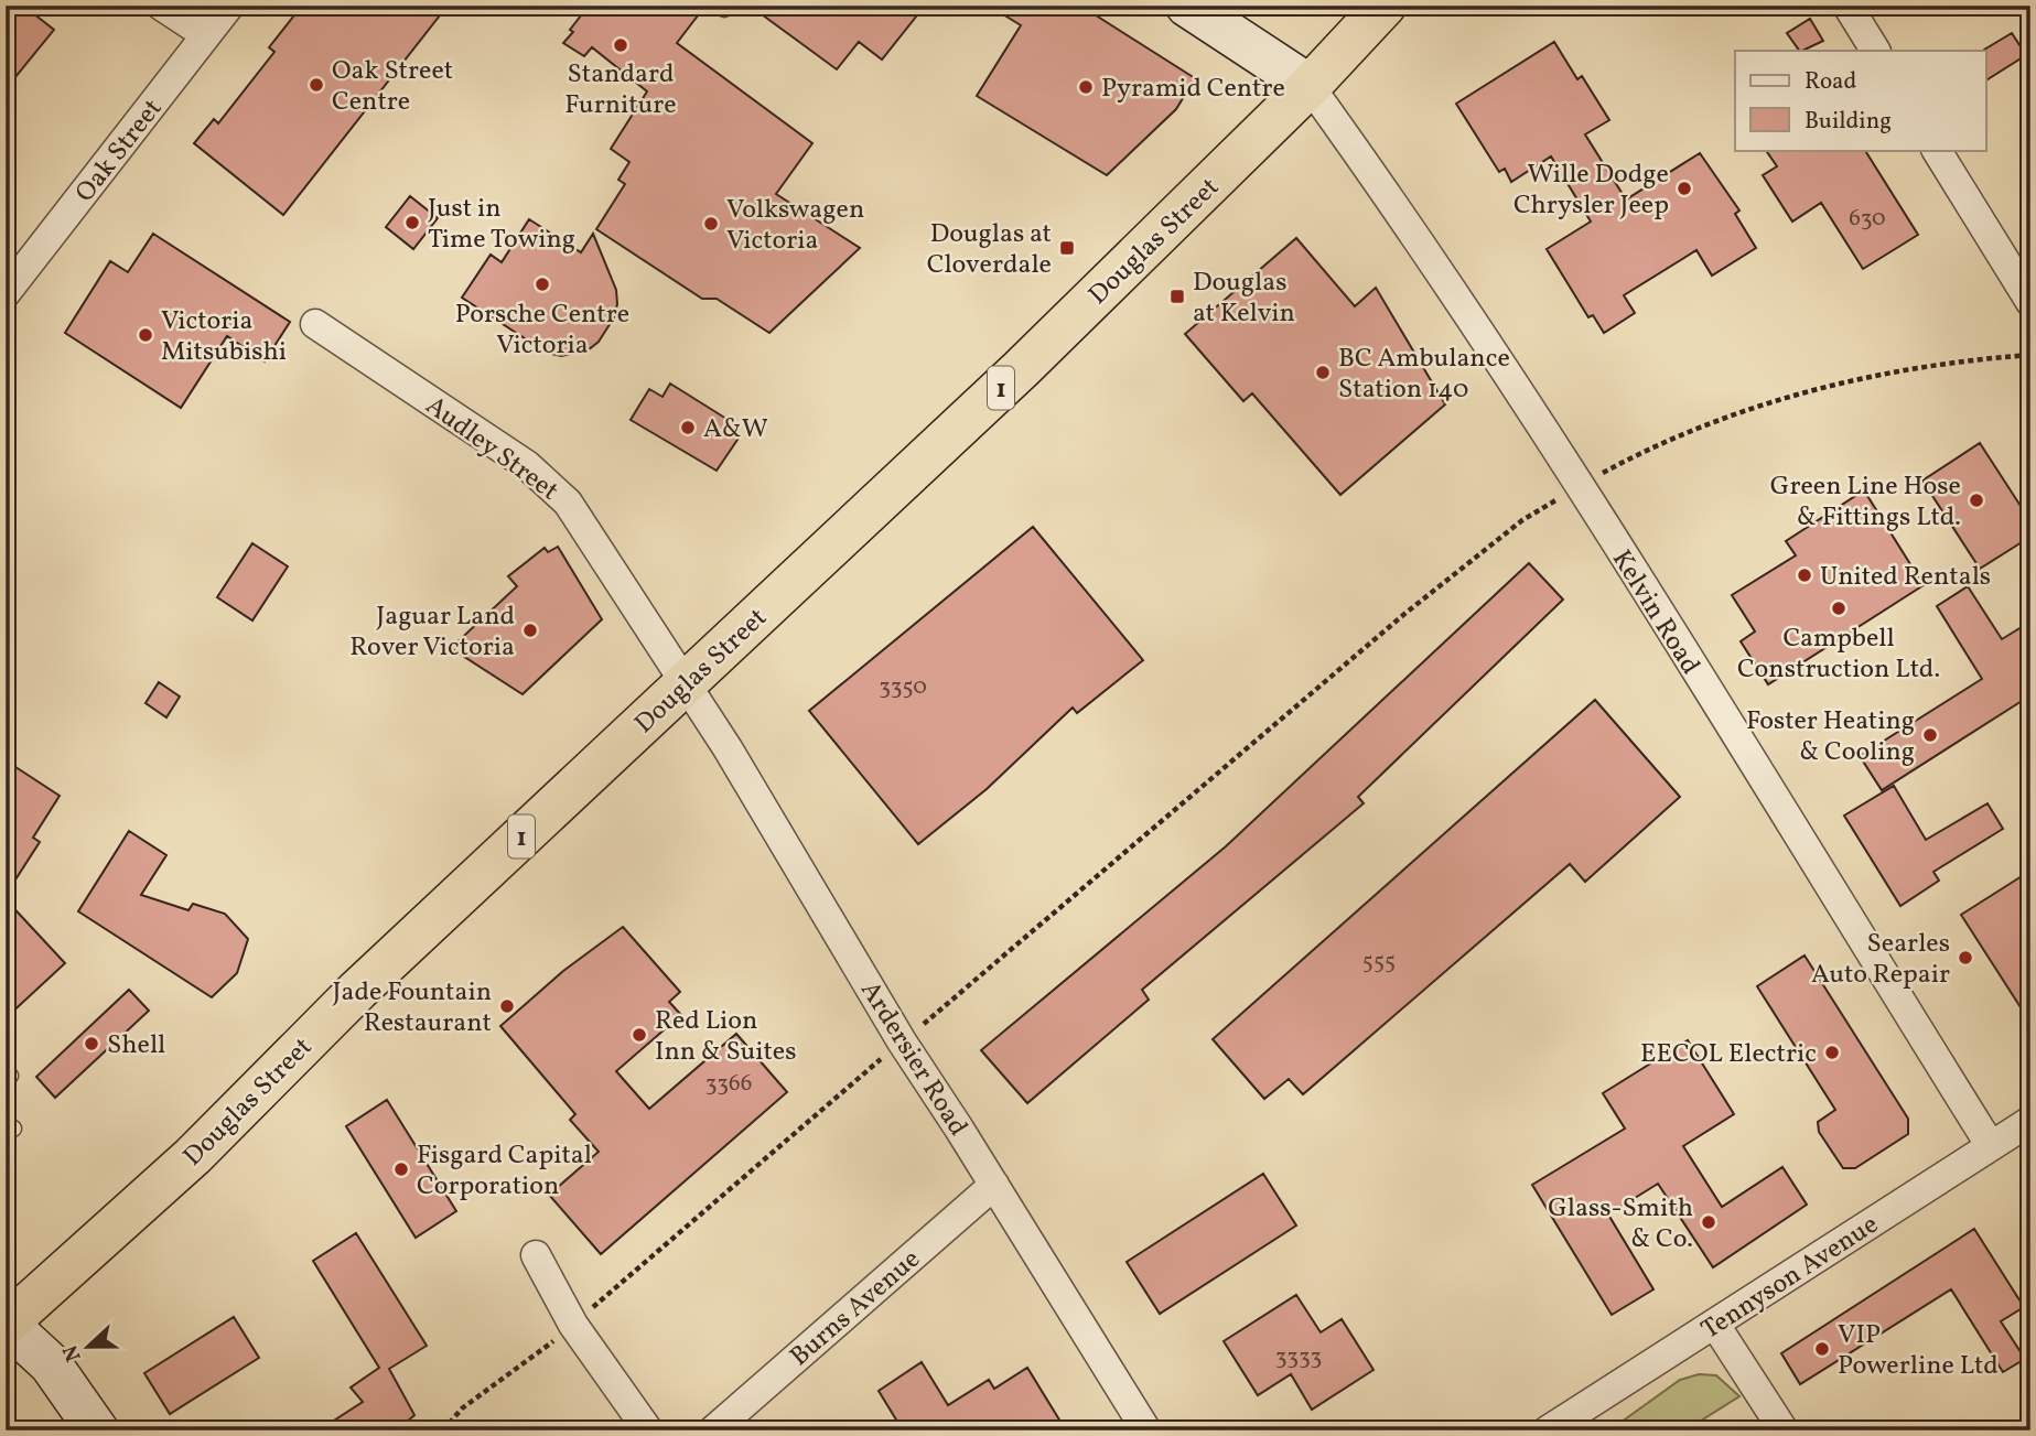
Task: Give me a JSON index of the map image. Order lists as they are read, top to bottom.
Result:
{
  "streets": {
    "highway": ["Douglas Street", "1"],
    "street": [
      "Oak Street",
      "Audley Street",
      "Kelvin Road",
      "Ardersier Road",
      "Tennyson Avenue",
      "Burns Avenue"
    ]
  },
  "crossings": [
    ["Douglas Street", "Audley Street"],
    ["Douglas Street", "Kelvin Road"],
    ["Douglas Street", "Ardersier Road"],
    ["Audley Street", "Ardersier Road"],
    ["Kelvin Road", "Tennyson Avenue"],
    ["Ardersier Road", "Burns Avenue"]
  ],
  "places": {
    "other": [
      "Standard Furniture",
      "Oak Street Centre",
      "Pyramid Centre",
      "Wille Dodge Chrysler Jeep",
      "Just in Time Towing",
      "Volkswagen Victoria",
      "Porsche Centre Victoria",
      "Victoria Mitsubishi",
      "BC Ambulance Station 140",
      "A&W",
      "Green Line Hose & Fittings Ltd.",
      "United Rentals",
      "Campbell Construction Ltd.",
      "Jaguar Land Rover Victoria",
      "Foster Heating & Cooling",
      "Searles Auto Repair",
      "Jade Fountain Restaurant",
      "Red Lion Inn & Suites",
      "Shell",
      "EECOL Electric",
      "Fisgard Capital Corporation",
      "Glass-Smith & Co.",
      "VIP Powerline Ltd"
    ],
    "transit": ["Douglas at Cloverdale", "Douglas at Kelvin"]
  },
  "house_numbers": [
    "630",
    "3350",
    "555",
    "3366",
    "3333"
  ],
  "legend": ["Road", "Building"],
  "north": "left"
}
